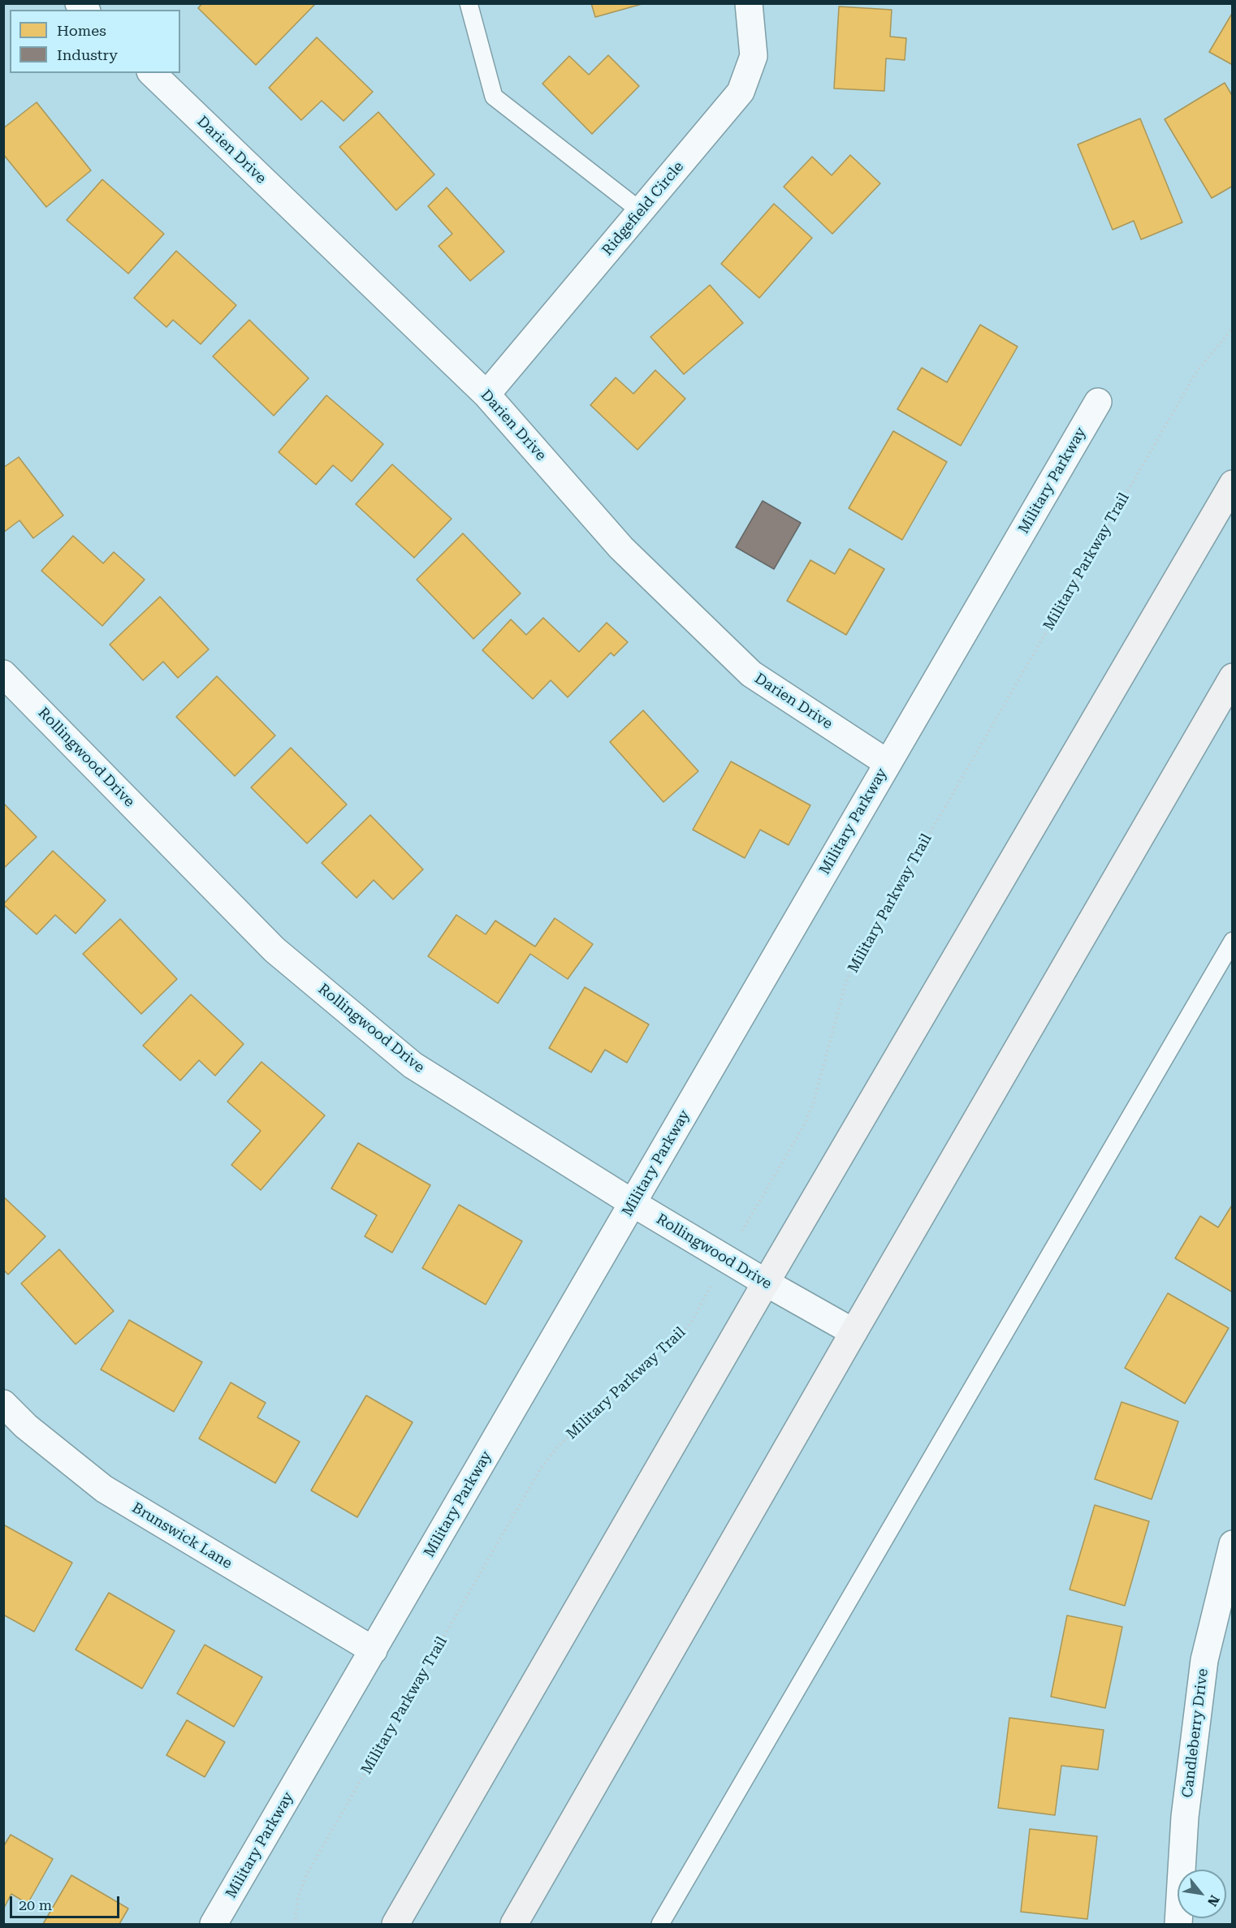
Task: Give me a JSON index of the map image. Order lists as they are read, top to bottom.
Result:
{
  "streets": {
    "street": [
      "Darien Drive",
      "Ridgefield Circle",
      "Military Parkway",
      "Rollingwood Drive",
      "Brunswick Lane",
      "Candleberry Drive"
    ],
    "path": ["Military Parkway Trail"]
  },
  "crossings": [
    ["Darien Drive", "Ridgefield Circle"],
    ["Darien Drive", "Military Parkway"],
    ["Military Parkway", "Rollingwood Drive"],
    ["Military Parkway", "Brunswick Lane"],
    ["Military Parkway Trail", "Rollingwood Drive"]
  ],
  "legend": ["Homes", "Industry"],
  "scale_bar": "20 m",
  "north": "bottom right"
}
